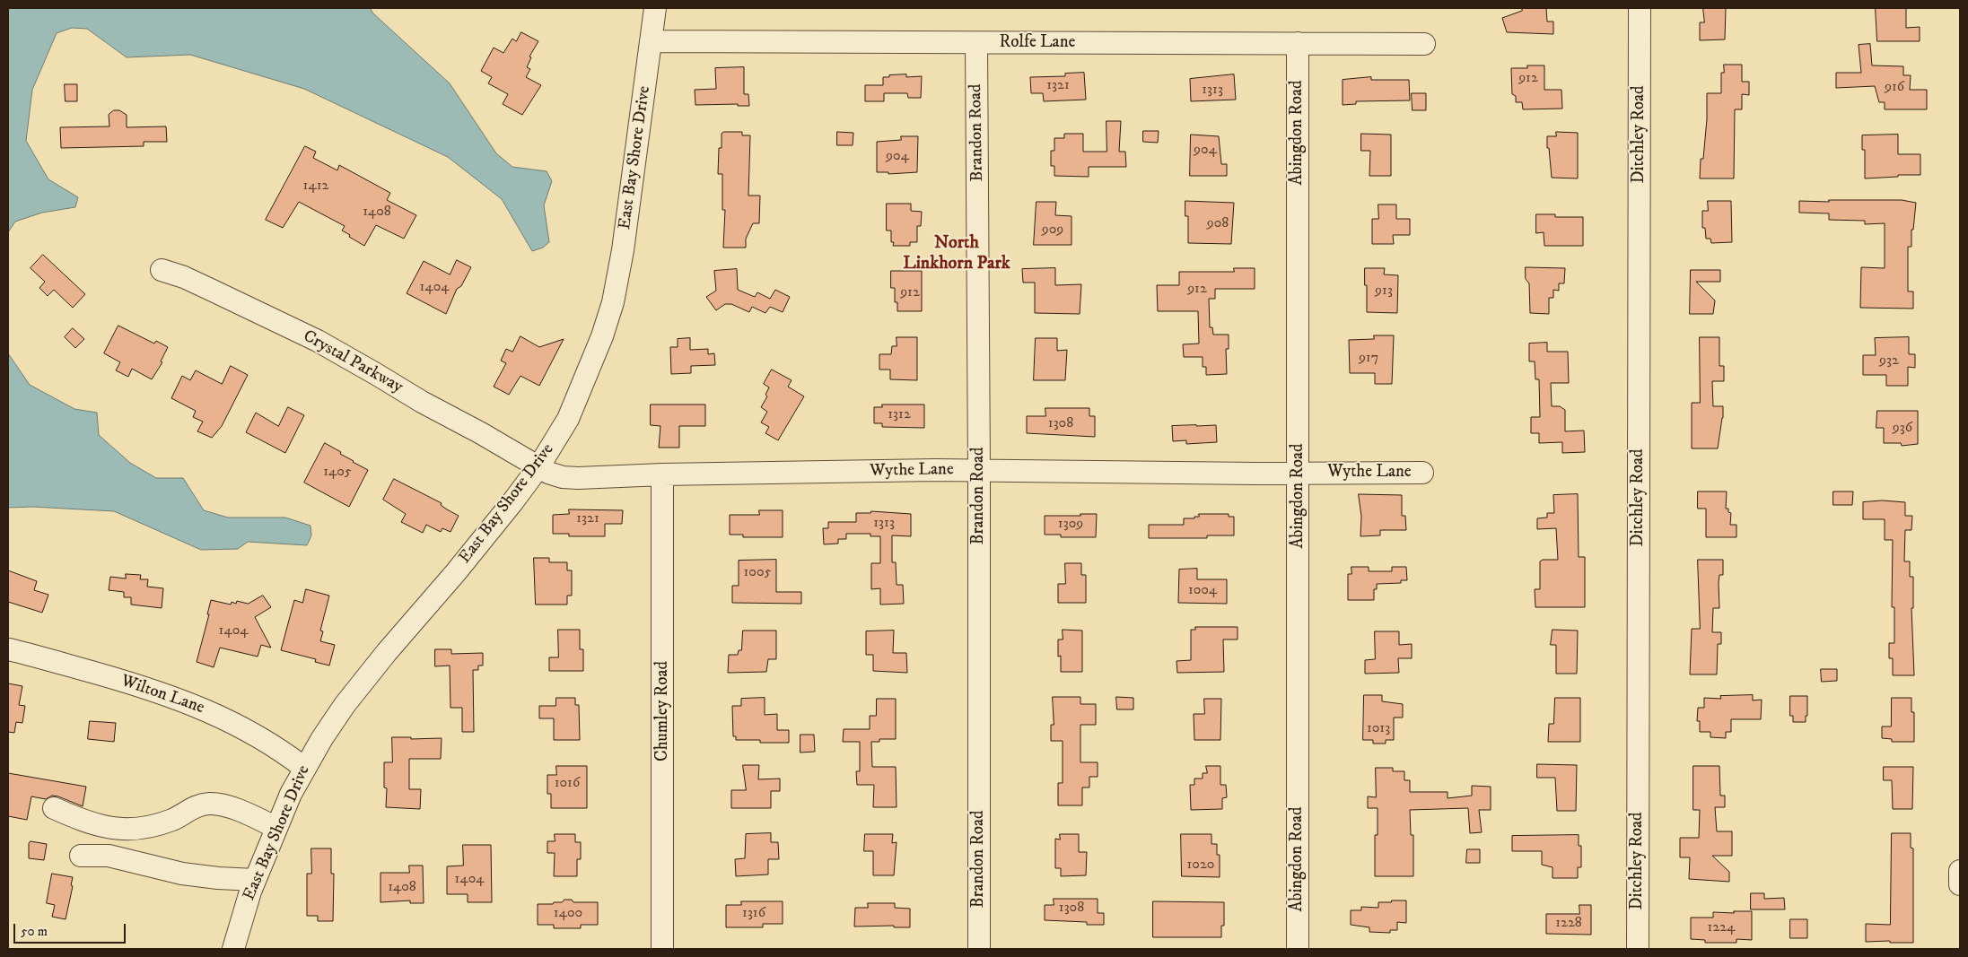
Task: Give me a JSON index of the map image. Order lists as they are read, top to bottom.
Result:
{
  "streets": {
    "street": [
      "Rolfe Lane",
      "Brandon Road",
      "Abingdon Road",
      "Ditchley Road",
      "East Bay Shore Drive",
      "Crystal Parkway",
      "Wythe Lane",
      "Wilton Lane",
      "Chumley Road"
    ]
  },
  "crossings": [
    ["Rolfe Lane", "Brandon Road"],
    ["Rolfe Lane", "Abingdon Road"],
    ["Rolfe Lane", "East Bay Shore Drive"],
    ["Brandon Road", "Wythe Lane"],
    ["Abingdon Road", "Wythe Lane"],
    ["East Bay Shore Drive", "Crystal Parkway"],
    ["East Bay Shore Drive", "Wythe Lane"],
    ["East Bay Shore Drive", "Wilton Lane"],
    ["Crystal Parkway", "Wythe Lane"],
    ["Wythe Lane", "Chumley Road"]
  ],
  "districts": ["North Linkhorn Park"],
  "house_numbers": [
    "912",
    "1321",
    "916",
    "1313",
    "904",
    "904",
    "1412",
    "1408",
    "908",
    "909",
    "1404",
    "912",
    "913",
    "912",
    "917",
    "932",
    "1312",
    "1308",
    "936",
    "1405",
    "1321",
    "1313",
    "1309",
    "1005",
    "1004",
    "1404",
    "1013",
    "1016",
    "1020",
    "1404",
    "1408",
    "1308",
    "1400",
    "1316",
    "1228",
    "1224"
  ],
  "scale_bar": "50 m"
}
